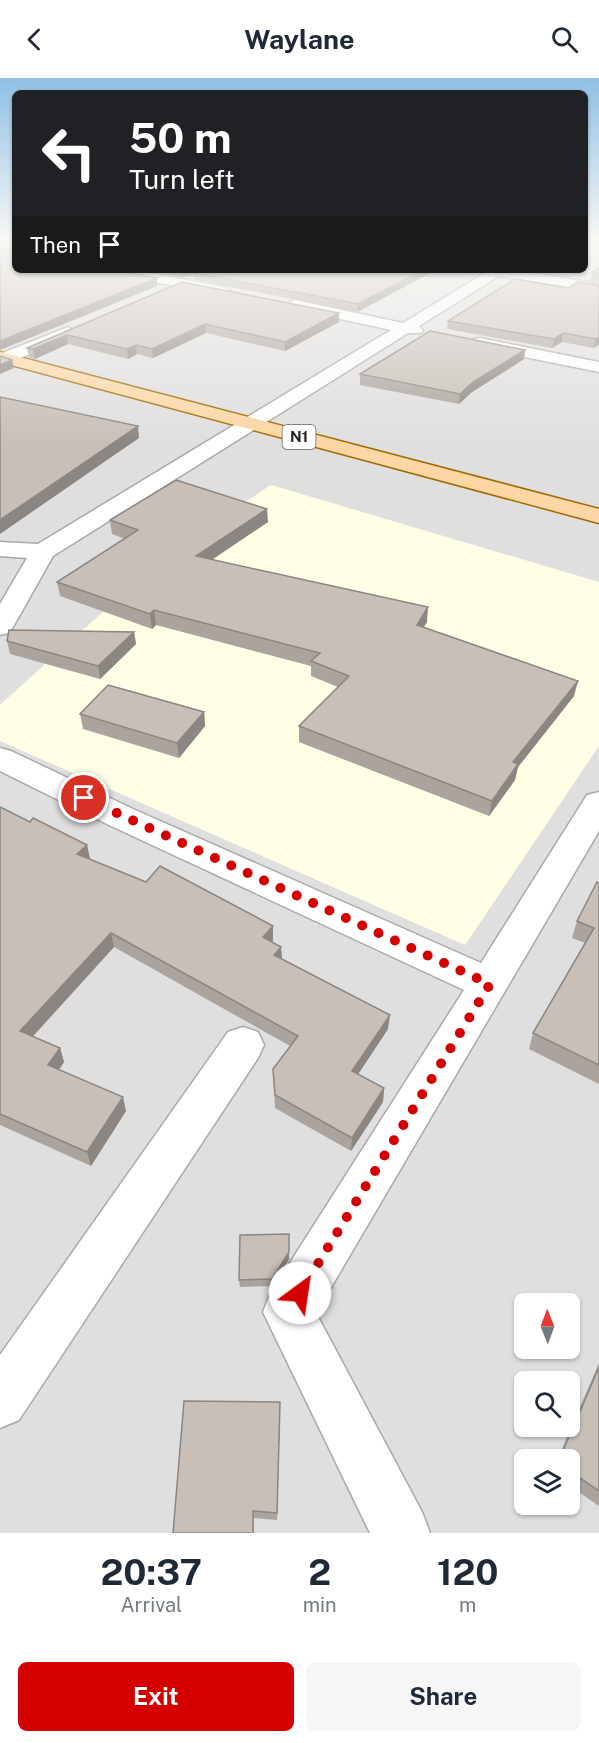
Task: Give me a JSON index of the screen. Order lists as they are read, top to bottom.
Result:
{
  "streets": {
    "main road": ["N1"]
  },
  "north": "top",
  "page": {
    "header": "Waylane",
    "turn": ["50 m", "Turn left"],
    "then": "Then",
    "eta": [
      "20:37",
      "Arrival",
      "2",
      "min",
      "120",
      "m"
    ],
    "buttons": ["Exit", "Share"]
  }
}
